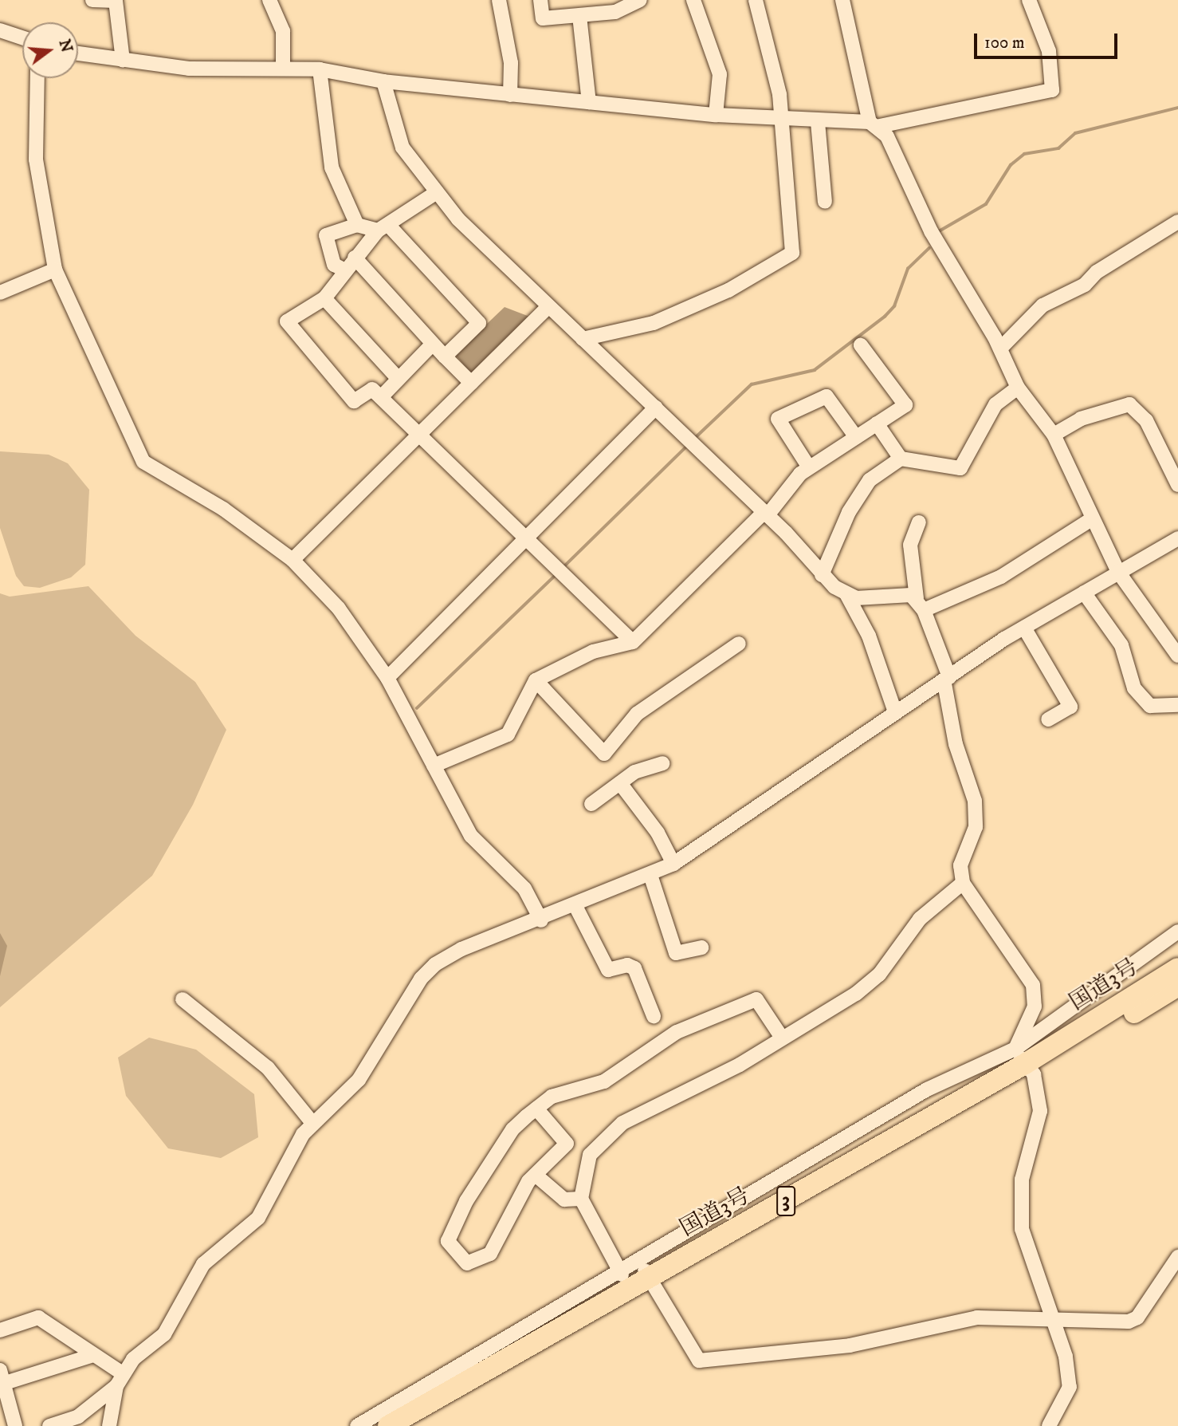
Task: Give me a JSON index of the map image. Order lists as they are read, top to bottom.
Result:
{
  "streets": {
    "highway": ["国道3号", "3"]
  },
  "scale_bar": "100 m",
  "north": "right"
}
